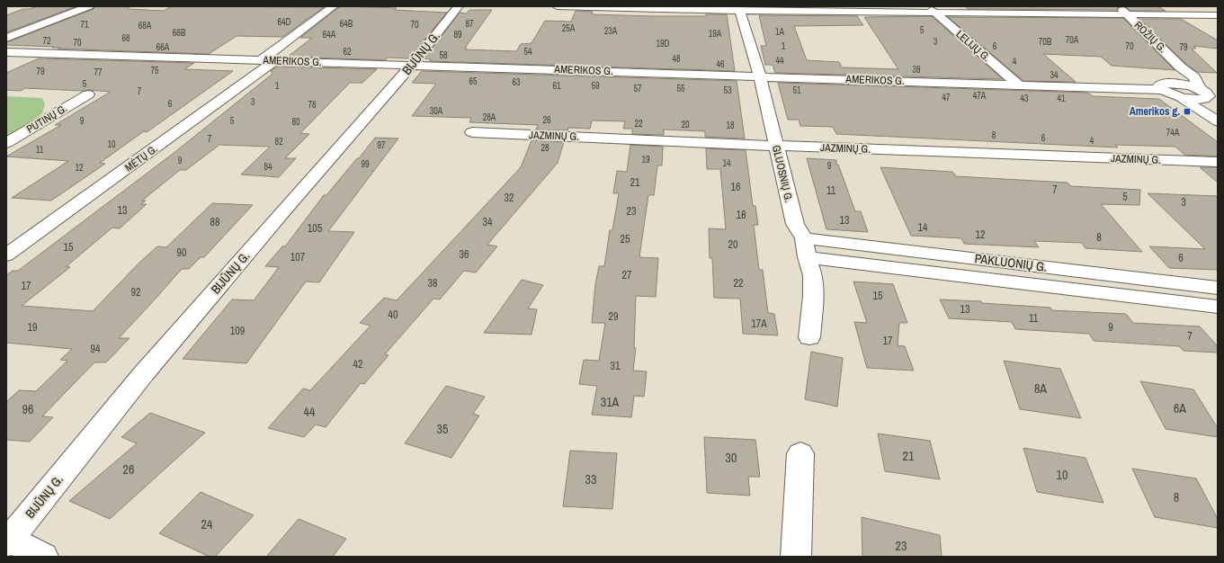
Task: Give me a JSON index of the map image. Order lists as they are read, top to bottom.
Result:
{
  "streets": {
    "street": [
      "ROŽIŲ G.",
      "LELIJŲ G.",
      "BIJŪNŲ G.",
      "AMERIKOS G.",
      "PUTINŲ G.",
      "JAZMINŲ G.",
      "MĖTŲ G.",
      "GLUOSNIŲ G.",
      "PAKLUONIŲ G."
    ]
  },
  "crossings": [
    ["ROŽIŲ G.", "AMERIKOS G."],
    ["LELIJŲ G.", "AMERIKOS G."],
    ["BIJŪNŲ G.", "AMERIKOS G."],
    ["AMERIKOS G.", "MĖTŲ G."],
    ["AMERIKOS G.", "GLUOSNIŲ G."],
    ["JAZMINŲ G.", "GLUOSNIŲ G."],
    ["GLUOSNIŲ G.", "PAKLUONIŲ G."]
  ],
  "places": {
    "transit": ["Amerikos g."]
  },
  "house_numbers": [
    "64D",
    "64B",
    "87",
    "71",
    "70",
    "68A",
    "25A",
    "5",
    "23A",
    "1A",
    "66B",
    "19A",
    "64A",
    "89",
    "68",
    "70A",
    "72",
    "3",
    "70B",
    "70",
    "19D",
    "1",
    "6",
    "70",
    "66A",
    "79",
    "62",
    "54",
    "58",
    "48",
    "44",
    "4",
    "46",
    "38",
    "75",
    "79",
    "77",
    "34",
    "65",
    "63",
    "5",
    "1",
    "61",
    "59",
    "57",
    "55",
    "53",
    "51",
    "7",
    "47A",
    "47",
    "43",
    "41",
    "3",
    "6",
    "78",
    "30A",
    "28A",
    "26",
    "9",
    "5",
    "80",
    "22",
    "20",
    "18",
    "74A",
    "8",
    "6",
    "7",
    "4",
    "82",
    "10",
    "97",
    "28",
    "11",
    "19",
    "9",
    "14",
    "99",
    "9",
    "84",
    "12",
    "21",
    "16",
    "7",
    "11",
    "5",
    "32",
    "3",
    "13",
    "23",
    "18",
    "13",
    "88",
    "34",
    "14",
    "105",
    "12",
    "8",
    "25",
    "20",
    "15",
    "90",
    "36",
    "107",
    "6",
    "27",
    "38",
    "22",
    "17",
    "92",
    "15",
    "13",
    "40",
    "29",
    "11",
    "17A",
    "19",
    "9",
    "109",
    "7",
    "17",
    "94",
    "42",
    "31",
    "8A",
    "31A",
    "6A",
    "96",
    "44",
    "35",
    "21",
    "30",
    "26",
    "10",
    "33",
    "8",
    "24",
    "23"
  ]
}
